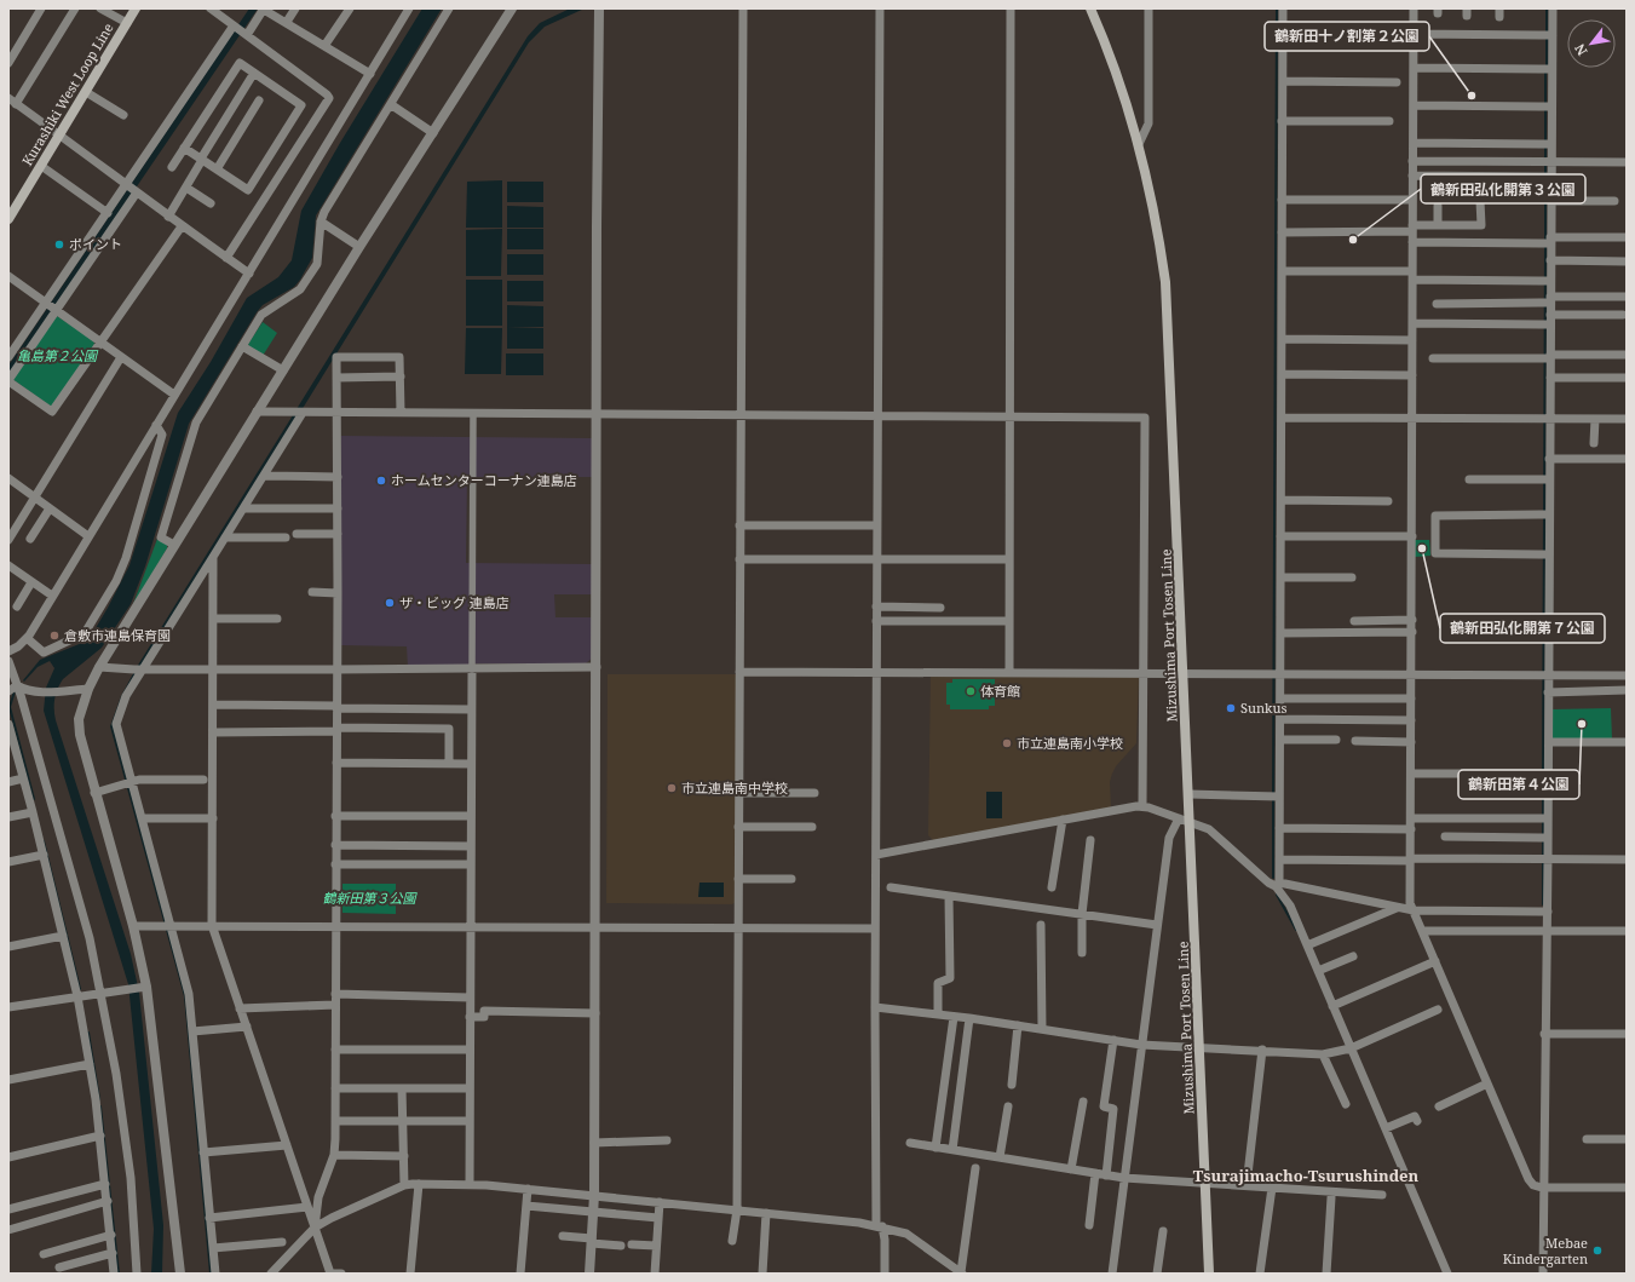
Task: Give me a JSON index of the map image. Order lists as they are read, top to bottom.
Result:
{
  "streets": {
    "main road": ["Kurashiki West Loop Line", "Mizushima Port Tosen Line"]
  },
  "districts": ["Tsurajimacho-Tsurushinden"],
  "parks": ["亀島第２公園", "鶴新田第３公園"],
  "places": [
    "鶴新田十ノ割第２公園",
    "鶴新田弘化開第３公園",
    "ポイント",
    "ホームセンターコーナン連島店",
    "鶴新田弘化開第７公園",
    "ザ・ビッグ 連島店",
    "倉敷市連島保育園",
    "体育館",
    "Sunkus",
    "鶴新田第４公園",
    "市立連島南小学校",
    "市立連島南中学校",
    "Mebae Kindergarten"
  ],
  "north": "bottom left"
}
